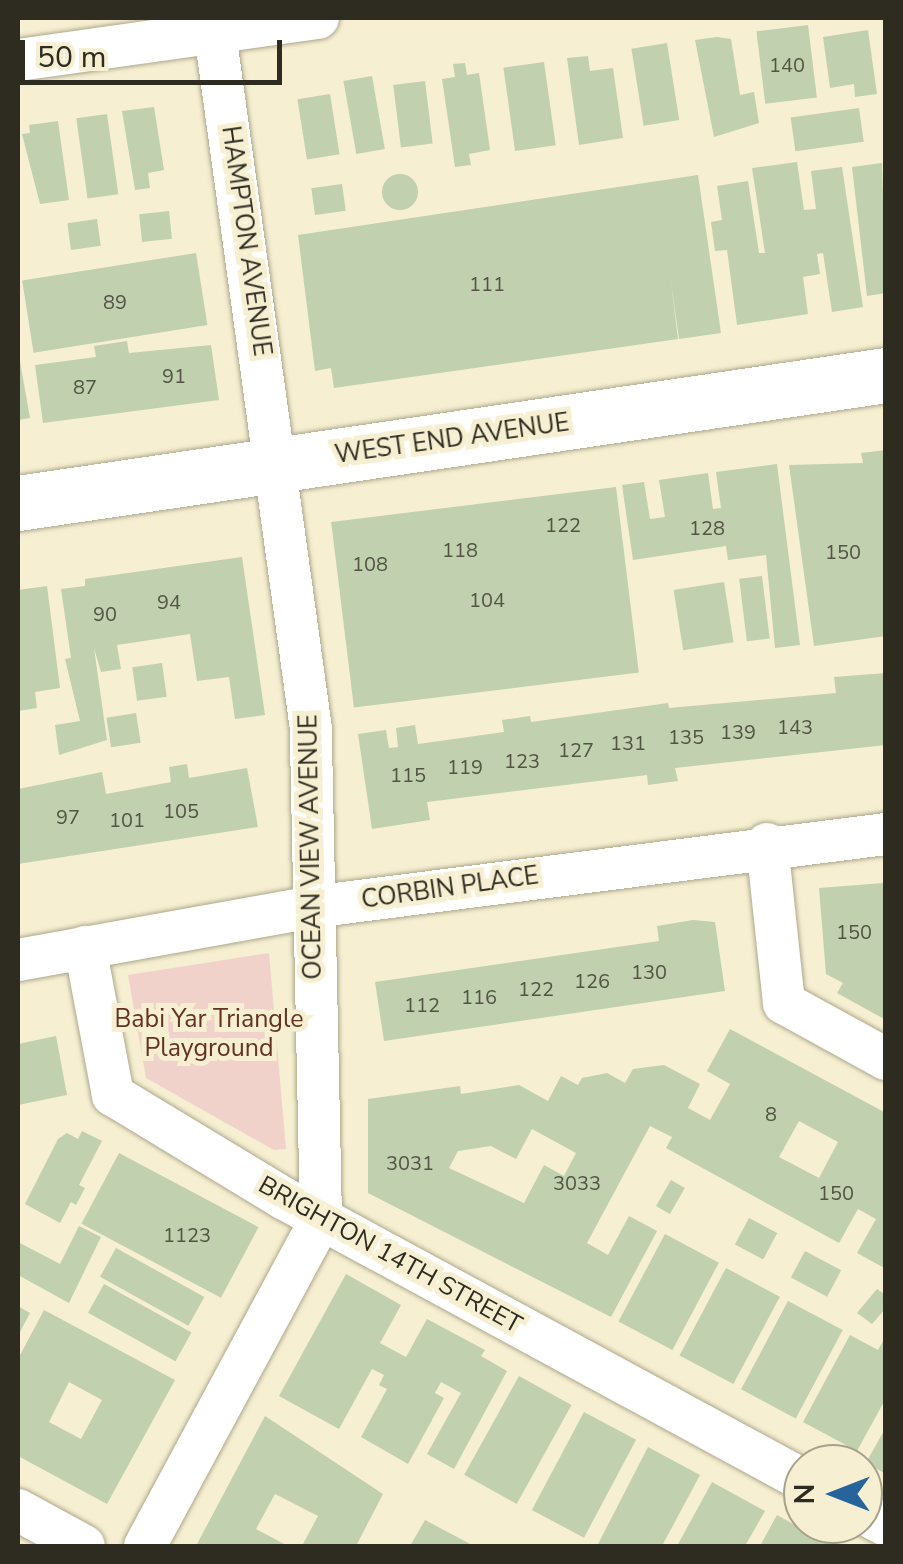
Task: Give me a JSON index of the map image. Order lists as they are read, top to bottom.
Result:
{
  "streets": {
    "main road": ["WEST END AVENUE"],
    "street": [
      "HAMPTON AVENUE",
      "OCEAN VIEW AVENUE",
      "CORBIN PLACE",
      "BRIGHTON 14TH STREET"
    ]
  },
  "crossings": [
    ["HAMPTON AVENUE", "WEST END AVENUE"],
    ["HAMPTON AVENUE", "OCEAN VIEW AVENUE"],
    ["WEST END AVENUE", "OCEAN VIEW AVENUE"],
    ["OCEAN VIEW AVENUE", "CORBIN PLACE"],
    ["OCEAN VIEW AVENUE", "BRIGHTON 14TH STREET"],
    ["CORBIN PLACE", "BRIGHTON 14TH STREET"]
  ],
  "parks": ["Babi Yar Triangle Playground"],
  "house_numbers": [
    "140",
    "111",
    "89",
    "91",
    "87",
    "122",
    "128",
    "118",
    "150",
    "108",
    "104",
    "94",
    "90",
    "143",
    "139",
    "135",
    "131",
    "127",
    "123",
    "119",
    "115",
    "105",
    "97",
    "101",
    "150",
    "130",
    "126",
    "122",
    "116",
    "112",
    "8",
    "3031",
    "3033",
    "150",
    "1123"
  ],
  "scale_bar": "50 m",
  "north": "left"
}
